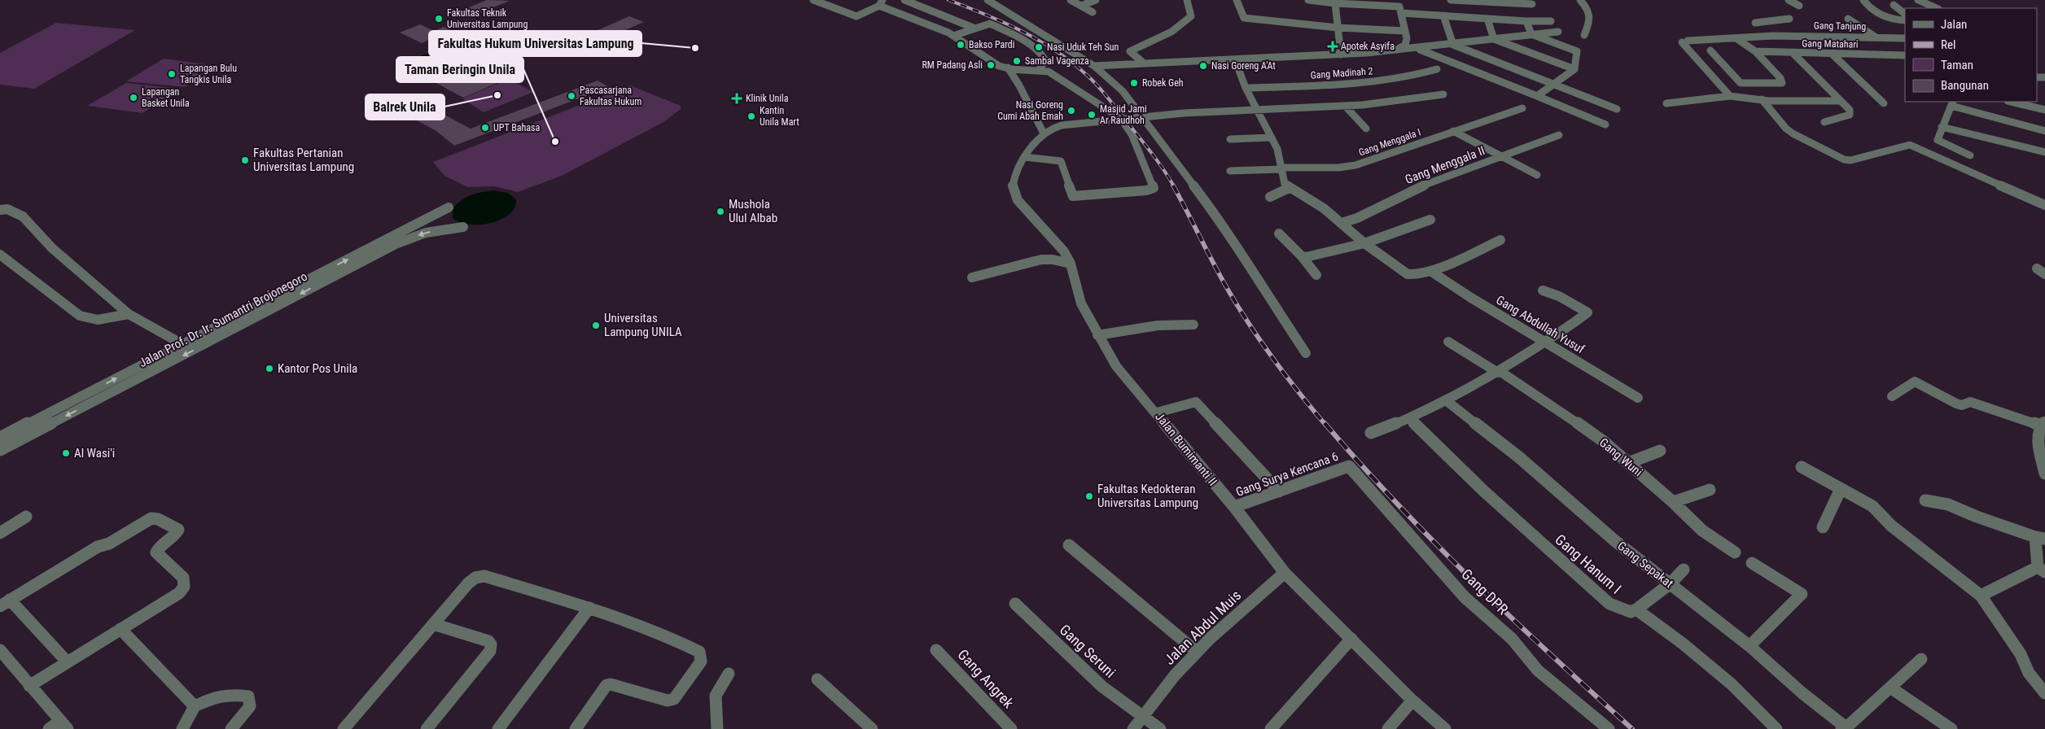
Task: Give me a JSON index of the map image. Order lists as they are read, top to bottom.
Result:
{
  "streets": {
    "street": [
      "Gang Tanjung",
      "Gang Matahari",
      "Gang Madinah 2",
      "Gang Menggala I",
      "Gang Menggala II",
      "Jalan Prof. Dr. Ir. Sumantri Brojonegoro",
      "Gang Abdullah Yusuf",
      "Jalan Bumimanti II",
      "Gang Wuni",
      "Gang Surya Kencana 6",
      "Gang Hanum I",
      "Gang Sepakat",
      "Gang DPR",
      "Jalan Abdul Muis",
      "Gang Seruni",
      "Gang Angrek"
    ]
  },
  "crossings": [
    ["Jalan Bumimanti II", "Gang Surya Kencana 6"],
    ["Jalan Bumimanti II", "Jalan Abdul Muis"],
    ["Gang Surya Kencana 6", "Gang DPR"],
    ["Jalan Abdul Muis", "Gang Seruni"]
  ],
  "places": {
    "other": [
      "Fakultas Teknik Universitas Lampung",
      "Bakso Pardi",
      "Nasi Uduk Teh Sun",
      "Fakultas Hukum Universitas Lampung",
      "Sambal Vagenza",
      "RM Padang Asli",
      "Nasi Goreng A'At",
      "Lapangan Bulu Tangkis Unila",
      "Robek Geh",
      "Balrek Unila",
      "Pascasarjana Fakultas Hukum",
      "Lapangan Basket Unila",
      "Nasi Goreng Cumi Abah Emah",
      "Masjid Jami Ar Raudhoh",
      "Kantin Unila Mart",
      "UPT Bahasa",
      "Taman Beringin Unila",
      "Fakultas Pertanian Universitas Lampung",
      "Mushola Ulul Albab",
      "Universitas Lampung UNILA",
      "Kantor Pos Unila",
      "Al Wasi'i",
      "Fakultas Kedokteran Universitas Lampung"
    ],
    "health": ["Apotek Asyifa", "Klinik Unila"]
  },
  "legend": [
    "Jalan",
    "Rel",
    "Taman",
    "Bangunan"
  ]
}
